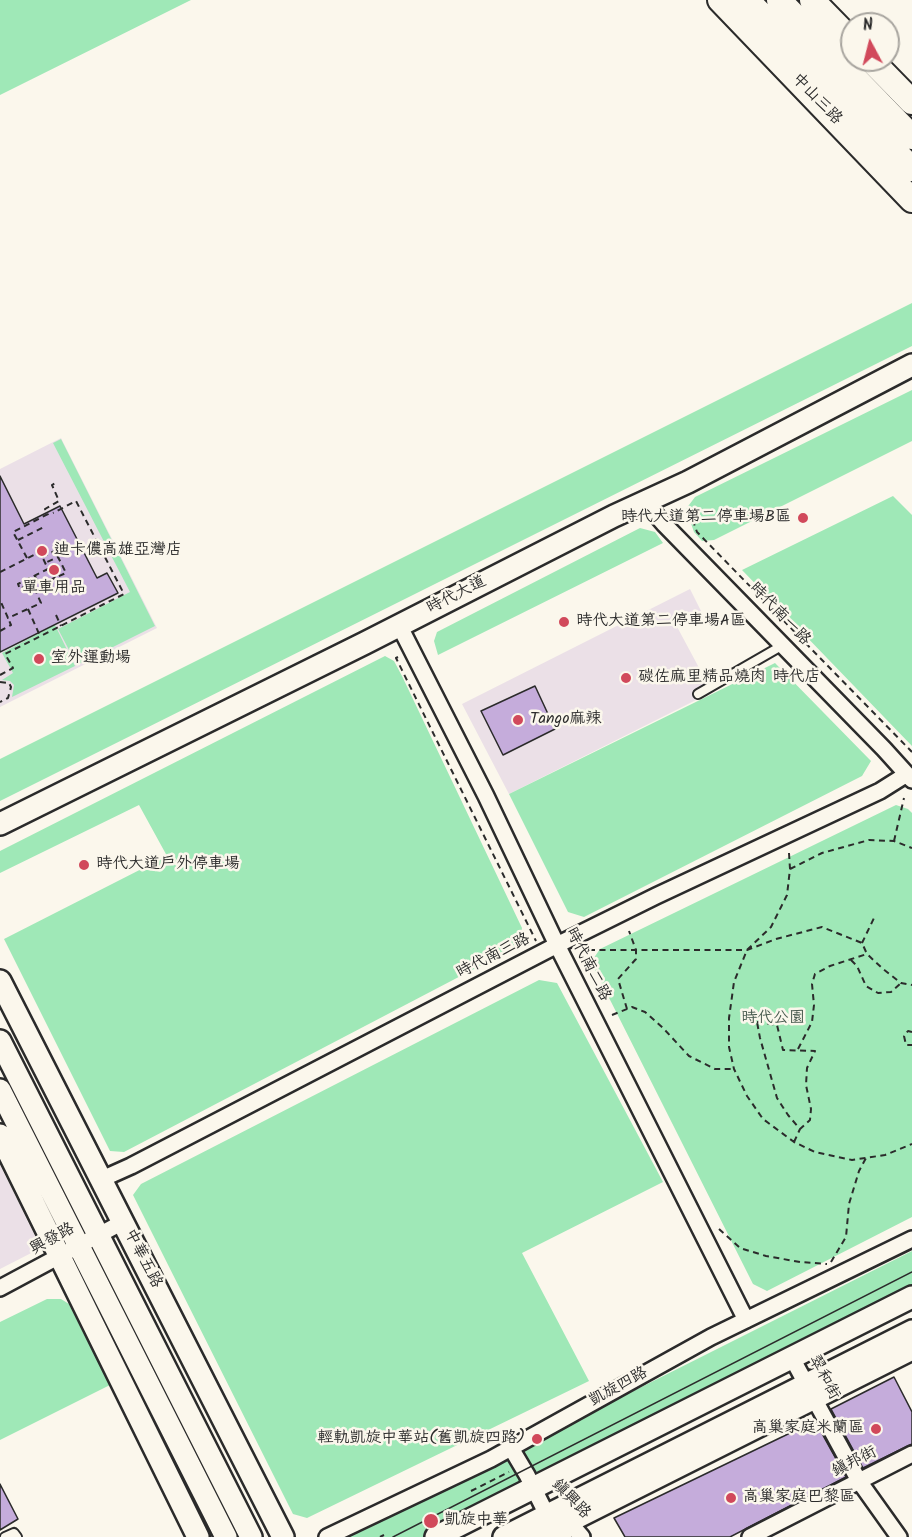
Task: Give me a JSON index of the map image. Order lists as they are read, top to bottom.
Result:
{
  "streets": {
    "main road": ["中山三路"],
    "street": [
      "時代大道",
      "時代南一路",
      "時代南三路",
      "時代南二路",
      "興發路",
      "中華五路",
      "翠和街",
      "凱旋四路",
      "鎮邦街",
      "鎮興路"
    ]
  },
  "crossings": [
    ["時代大道", "時代南一路"],
    ["時代大道", "時代南二路"],
    ["時代南一路", "時代南三路"],
    ["時代南三路", "時代南二路"],
    ["時代南三路", "中華五路"],
    ["時代南二路", "凱旋四路"],
    ["興發路", "中華五路"],
    ["翠和街", "鎮邦街"],
    ["凱旋四路", "鎮興路"]
  ],
  "parks": ["時代公園"],
  "places": [
    "時代大道第二停車場B區",
    "迪卡儂高雄亞灣店",
    "單車用品",
    "時代大道第二停車場A區",
    "室外運動場",
    "碳佐麻里精品燒肉 時代店",
    "Tango麻辣",
    "時代大道戶外停車場",
    "高巢家庭米蘭區",
    "輕軌凱旋中華站(舊凱旋四路)",
    "高巢家庭巴黎區",
    "凱旋中華"
  ],
  "north": "top"
}
